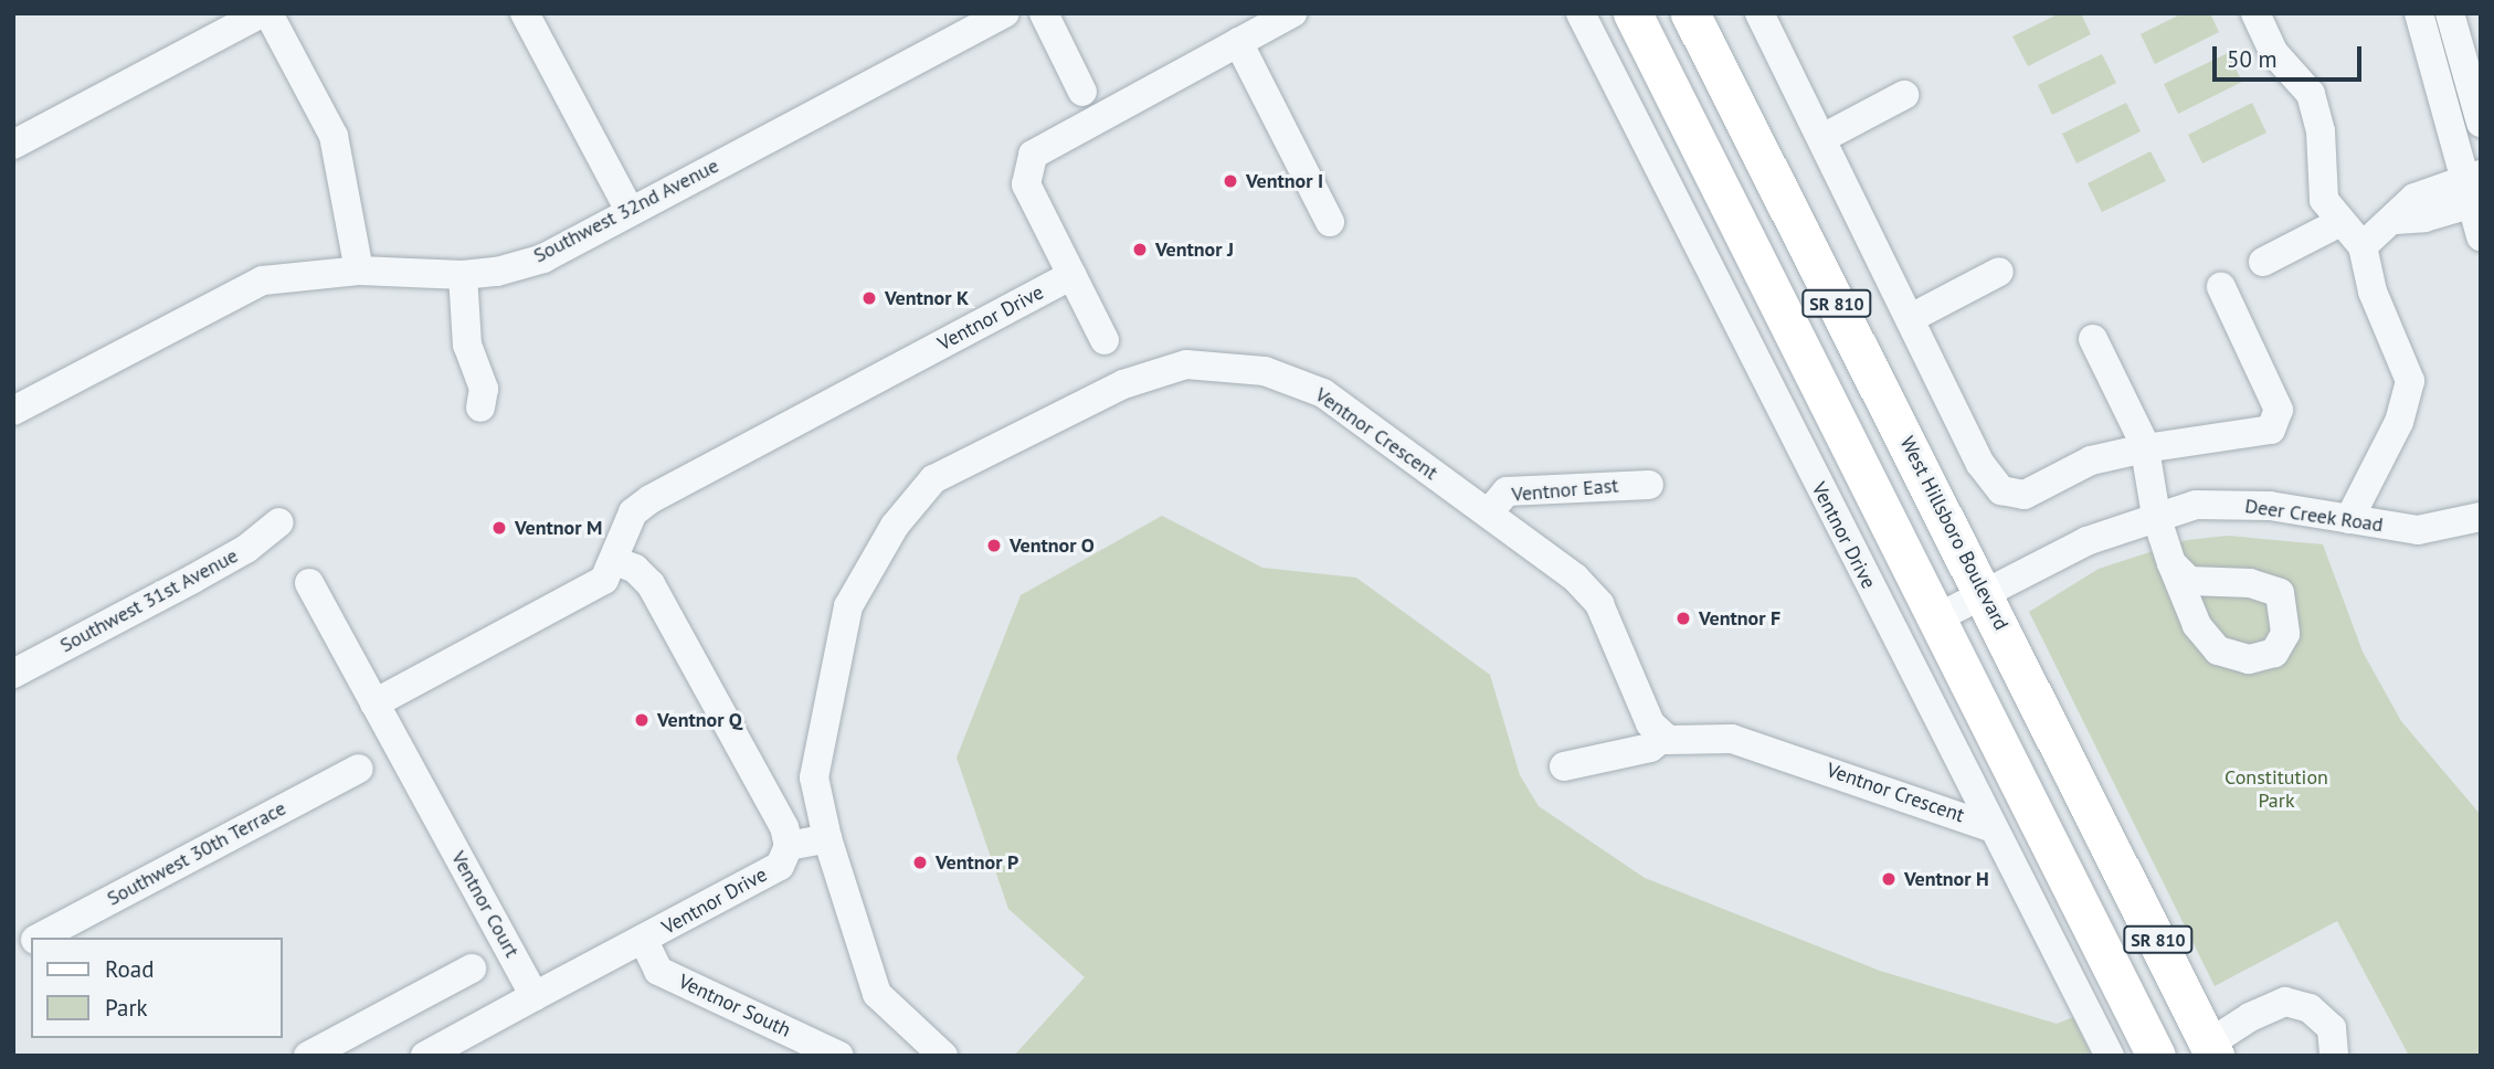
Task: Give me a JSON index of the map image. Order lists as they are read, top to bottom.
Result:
{
  "streets": {
    "main road": ["SR 810", "West Hillsboro Boulevard"],
    "street": [
      "Southwest 32nd Avenue",
      "Ventnor Drive",
      "Ventnor Crescent",
      "Ventnor East",
      "Deer Creek Road",
      "Southwest 31st Avenue",
      "Southwest 30th Terrace",
      "Ventnor Court",
      "Ventnor South"
    ]
  },
  "crossings": [
    ["SR 810", "Deer Creek Road"],
    ["Ventnor Drive", "Ventnor Crescent"],
    ["Ventnor Drive", "Ventnor Court"],
    ["Ventnor Drive", "Ventnor South"],
    ["Ventnor Crescent", "Ventnor East"],
    ["Deer Creek Road", "West Hillsboro Boulevard"]
  ],
  "parks": ["Constitution Park"],
  "places": [
    "Ventnor I",
    "Ventnor J",
    "Ventnor K",
    "Ventnor M",
    "Ventnor O",
    "Ventnor F",
    "Ventnor Q",
    "Ventnor P",
    "Ventnor H"
  ],
  "legend": ["Road", "Park"],
  "scale_bar": "50 m"
}
